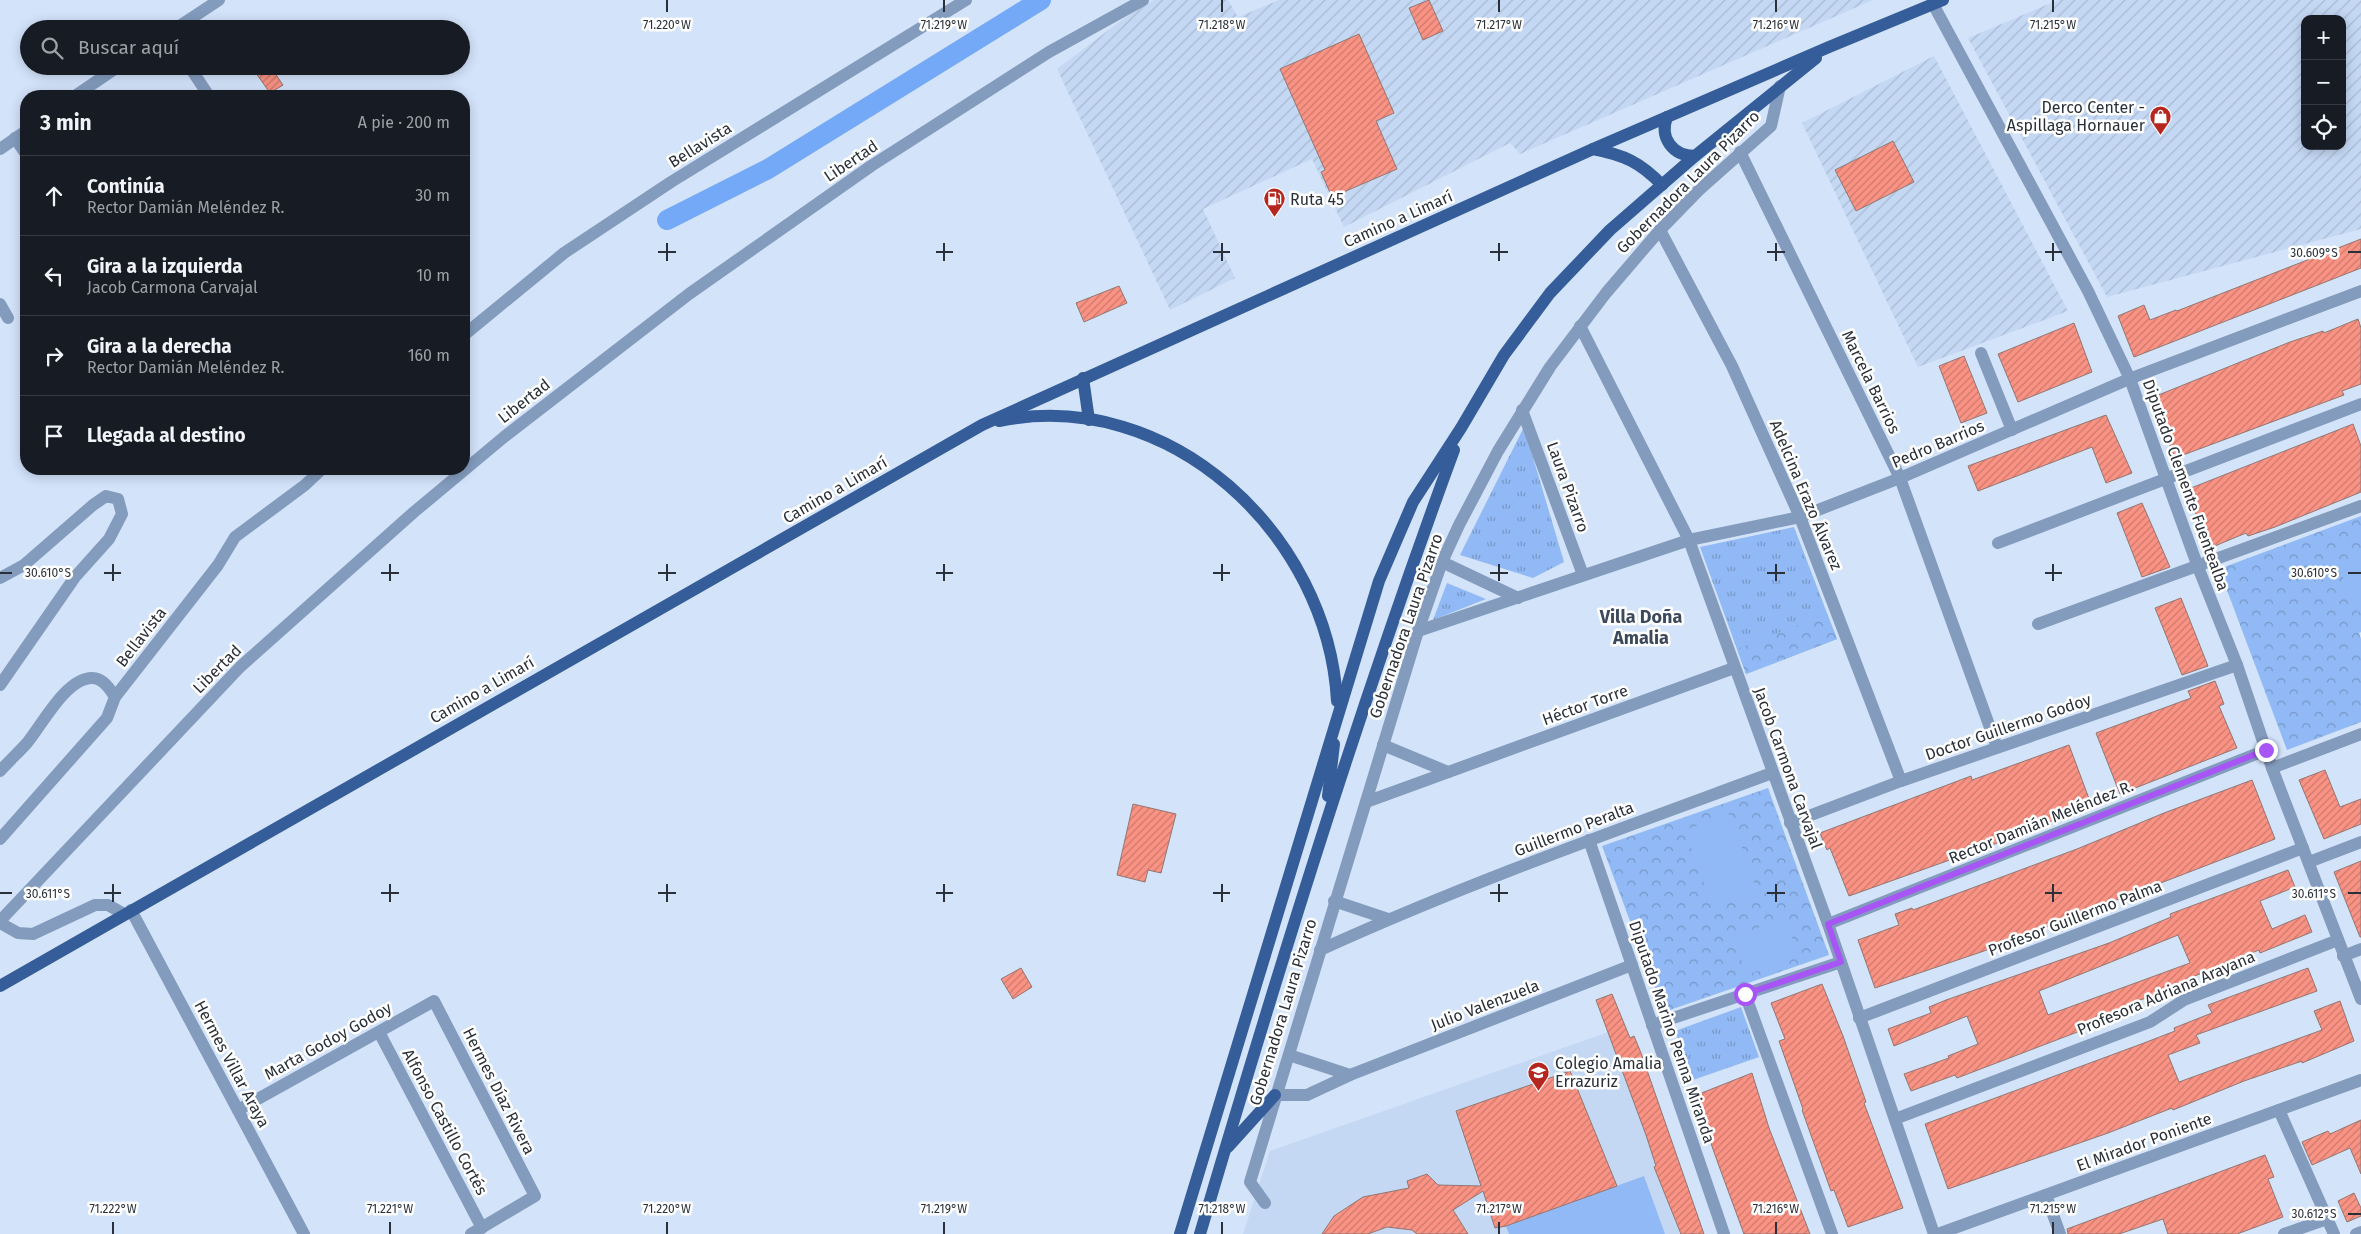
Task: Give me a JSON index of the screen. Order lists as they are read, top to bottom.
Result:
{
  "streets": {
    "main road": ["Gobernadora Laura Pizarro", "Camino a Limarí"],
    "street": [
      "Bellavista",
      "Libertad",
      "Marcela Barrios",
      "Pedro Barrios",
      "Diputado Clemente Fuentealba",
      "Laura Pizarro",
      "Adelcina Erazo Álvarez",
      "Héctor Torre",
      "Doctor Guillermo Godoy",
      "Jacob Carmona Carvajal",
      "Rector Damián Meléndez R.",
      "Guillermo Peralta",
      "Profesor Guillermo Palma",
      "Profesora Adriana Arayana",
      "Julio Valenzuela",
      "Diputado Marino Penna Miranda",
      "Marta Godoy Godoy",
      "Hermes Villar Araya",
      "Hermes Díaz Rivera",
      "Alfonso Castillo Cortés",
      "El Mirador Poniente"
    ]
  },
  "crossings": [
    ["Gobernadora Laura Pizarro", "Camino a Limarí"],
    ["Gobernadora Laura Pizarro", "Marcela Barrios"],
    ["Gobernadora Laura Pizarro", "Pedro Barrios"],
    ["Gobernadora Laura Pizarro", "Laura Pizarro"],
    ["Gobernadora Laura Pizarro", "Adelcina Erazo Álvarez"],
    ["Gobernadora Laura Pizarro", "Héctor Torre"],
    ["Gobernadora Laura Pizarro", "Jacob Carmona Carvajal"],
    ["Gobernadora Laura Pizarro", "Guillermo Peralta"],
    ["Gobernadora Laura Pizarro", "Julio Valenzuela"],
    ["Camino a Limarí", "Diputado Clemente Fuentealba"],
    ["Camino a Limarí", "Hermes Villar Araya"],
    ["Marcela Barrios", "Pedro Barrios"],
    ["Marcela Barrios", "Doctor Guillermo Godoy"],
    ["Pedro Barrios", "Diputado Clemente Fuentealba"],
    ["Pedro Barrios", "Laura Pizarro"],
    ["Pedro Barrios", "Adelcina Erazo Álvarez"],
    ["Pedro Barrios", "Jacob Carmona Carvajal"],
    ["Diputado Clemente Fuentealba", "Doctor Guillermo Godoy"],
    ["Diputado Clemente Fuentealba", "Rector Damián Meléndez R."],
    ["Diputado Clemente Fuentealba", "Profesor Guillermo Palma"],
    ["Diputado Clemente Fuentealba", "Profesora Adriana Arayana"],
    ["Adelcina Erazo Álvarez", "Doctor Guillermo Godoy"],
    ["Héctor Torre", "Jacob Carmona Carvajal"],
    ["Doctor Guillermo Godoy", "Jacob Carmona Carvajal"],
    ["Jacob Carmona Carvajal", "Rector Damián Meléndez R."],
    ["Jacob Carmona Carvajal", "Guillermo Peralta"],
    ["Jacob Carmona Carvajal", "Profesor Guillermo Palma"],
    ["Jacob Carmona Carvajal", "Profesora Adriana Arayana"],
    ["Guillermo Peralta", "Diputado Marino Penna Miranda"],
    ["Julio Valenzuela", "Diputado Marino Penna Miranda"],
    ["Marta Godoy Godoy", "Hermes Villar Araya"],
    ["Marta Godoy Godoy", "Hermes Díaz Rivera"],
    ["Marta Godoy Godoy", "Alfonso Castillo Cortés"],
    ["Hermes Díaz Rivera", "Alfonso Castillo Cortés"]
  ],
  "districts": ["Villa Doña Amalia"],
  "places": {
    "shop": ["Derco Center - Aspillaga Hornauer"],
    "fuel station": ["Ruta 45"],
    "school or university": ["Colegio Amalia Errazuriz"]
  },
  "page": {
    "map_buttons": ["+", "−"],
    "search": "Buscar aquí",
    "heading": ["3 min", "A pie · 200 m"],
    "list": [
      ["Continúa", "Rector Damián Meléndez R.", "30 m"],
      ["Gira a la izquierda", "Jacob Carmona Carvajal", "10 m"],
      ["Gira a la derecha", "Rector Damián Meléndez R.", "160 m"],
      "Llegada al destino"
    ]
  },
  "coordinates": [
    "71.220°W",
    "71.219°W",
    "71.218°W",
    "71.217°W",
    "71.216°W",
    "71.215°W",
    "30.609°S",
    "30.610°S",
    "30.611°S",
    "71.222°W",
    "71.221°W",
    "30.612°S"
  ]
}
